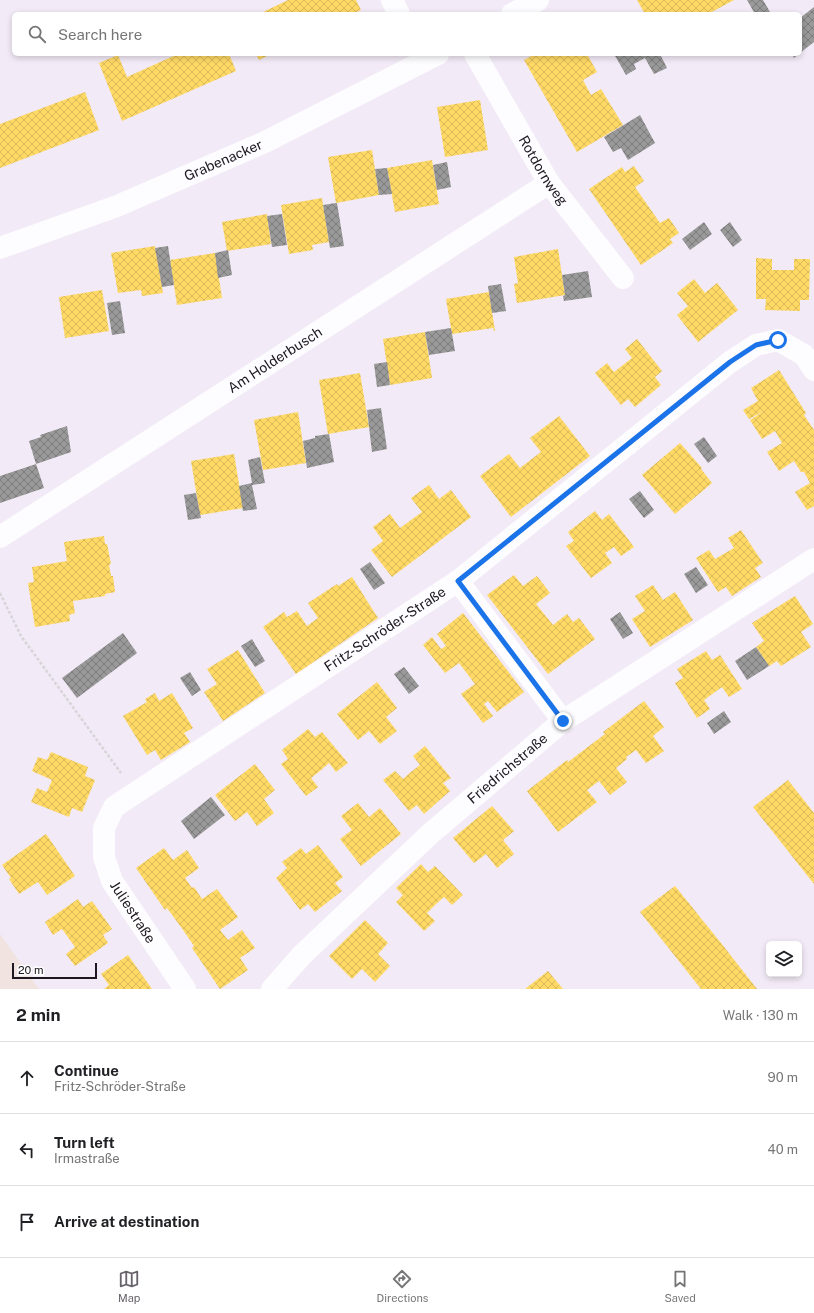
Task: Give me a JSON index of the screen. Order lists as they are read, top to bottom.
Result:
{
  "streets": {
    "street": [
      "Grabenacker",
      "Rotdornweg",
      "Am Holderbusch",
      "Fritz-Schröder-Straße",
      "Friedrichstraße",
      "Juliestraße"
    ]
  },
  "crossings": [
    ["Rotdornweg", "Am Holderbusch"],
    ["Fritz-Schröder-Straße", "Juliestraße"]
  ],
  "scale_bar": "20 m",
  "page": {
    "search": "Search here",
    "scale": "20 m",
    "heading": ["2 min", "Walk · 130 m"],
    "list": [
      ["Continue", "Fritz-Schröder-Straße", "90 m"],
      ["Turn left", "Irmastraße", "40 m"],
      "Arrive at destination"
    ],
    "nav": ["Map", "Directions", "Saved"]
  }
}
